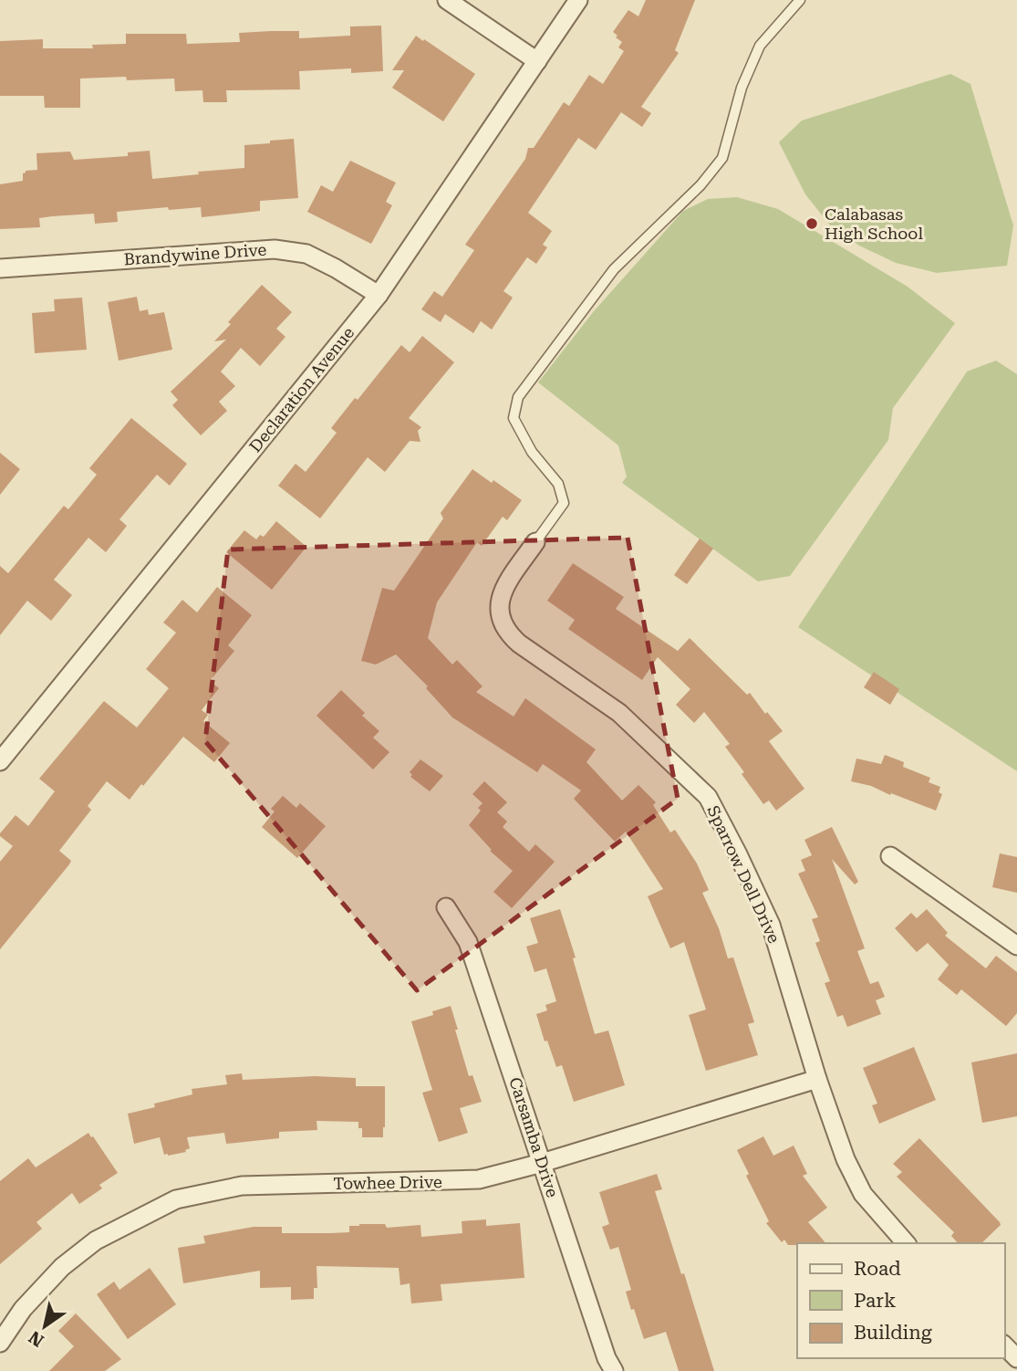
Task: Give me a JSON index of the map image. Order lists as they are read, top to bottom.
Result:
{
  "streets": {
    "street": [
      "Brandywine Drive",
      "Declaration Avenue",
      "Sparrow Dell Drive",
      "Carsamba Drive",
      "Towhee Drive"
    ]
  },
  "crossings": [
    ["Brandywine Drive", "Declaration Avenue"],
    ["Sparrow Dell Drive", "Towhee Drive"],
    ["Carsamba Drive", "Towhee Drive"]
  ],
  "places": ["Calabasas High School"],
  "legend": ["Road", "Park", "Building"],
  "north": "bottom left"
}
